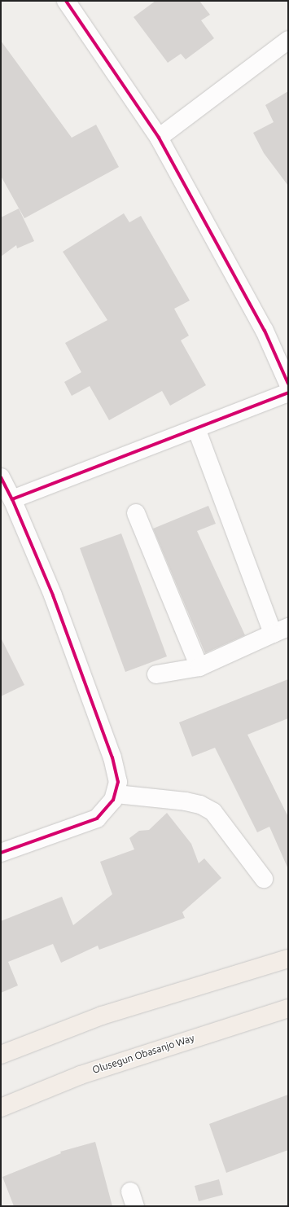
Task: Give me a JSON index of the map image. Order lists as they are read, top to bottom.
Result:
{
  "streets": {
    "main road": ["Olusegun Obasanjo Way"]
  }
}
